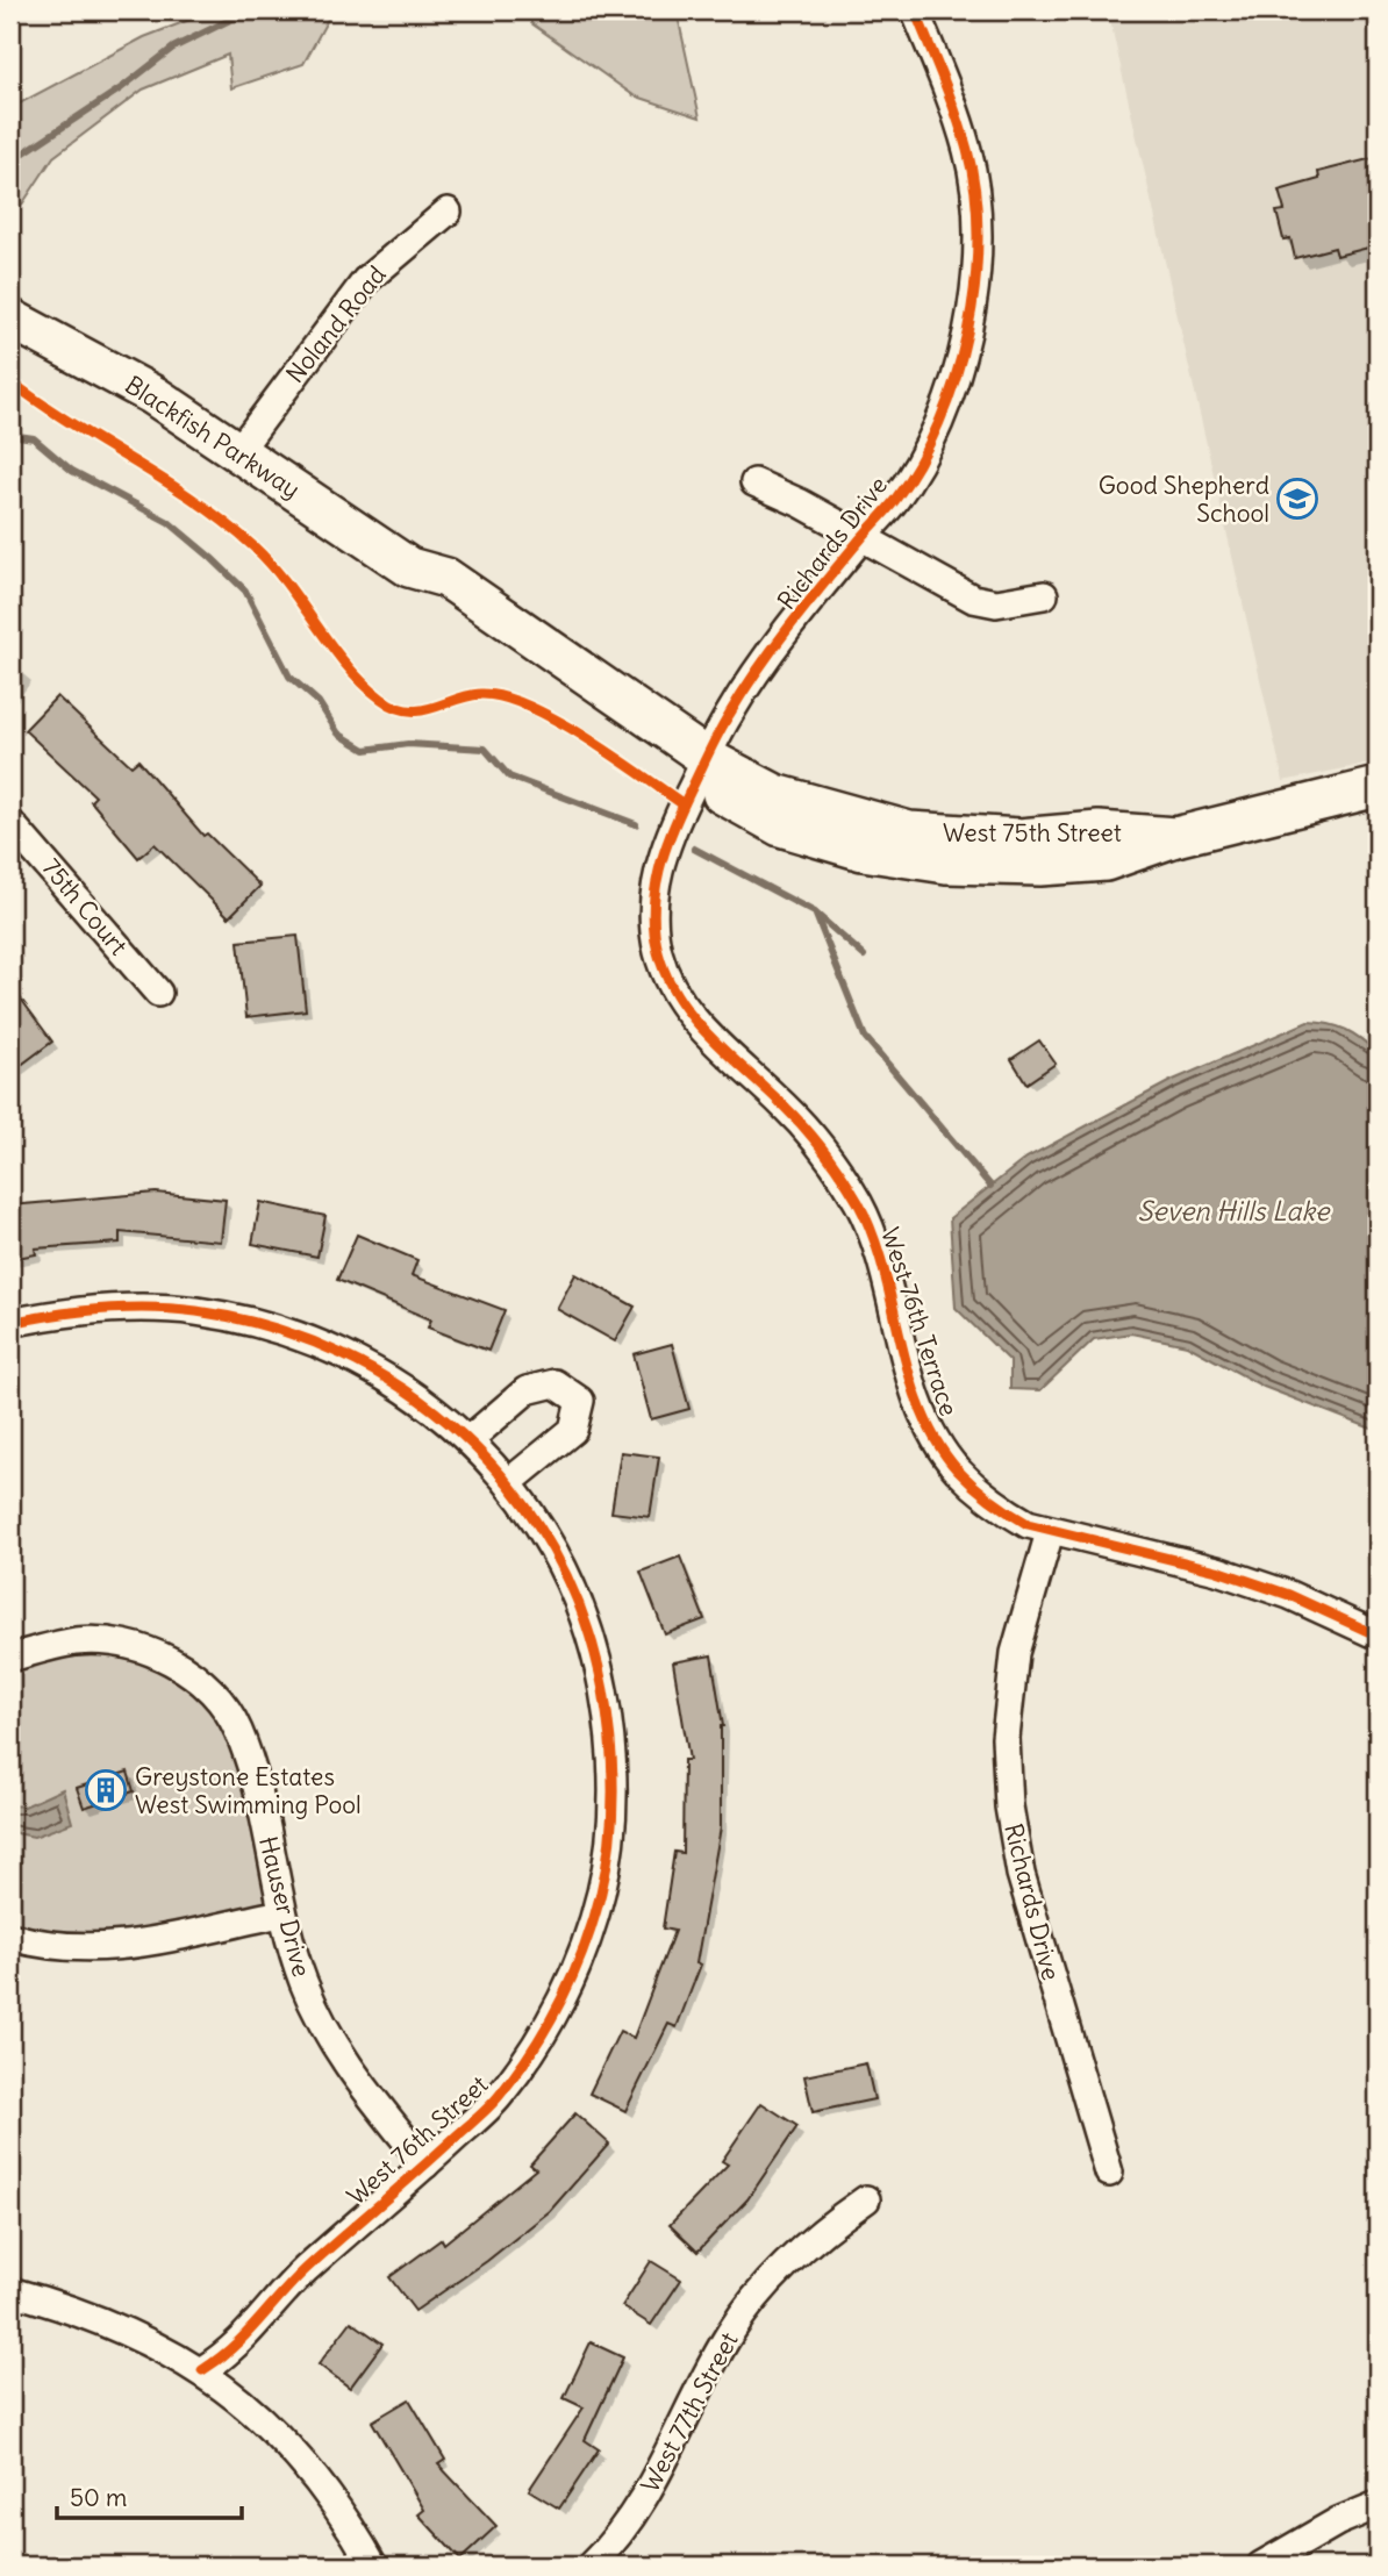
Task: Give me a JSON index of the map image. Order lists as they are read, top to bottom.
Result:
{
  "streets": {
    "main road": ["Blackfish Parkway", "West 75th Street"],
    "street": [
      "Noland Road",
      "Richards Drive",
      "75th Court",
      "West 76th Terrace",
      "Hauser Drive",
      "West 76th Street",
      "West 77th Street"
    ]
  },
  "crossings": [
    ["Noland Road", "Blackfish Parkway"],
    ["Blackfish Parkway", "Richards Drive"],
    ["Blackfish Parkway", "West 75th Street"],
    ["Blackfish Parkway", "West 76th Terrace"],
    ["Richards Drive", "West 75th Street"],
    ["Richards Drive", "West 76th Terrace"],
    ["West 75th Street", "West 76th Terrace"],
    ["Hauser Drive", "West 76th Street"]
  ],
  "water": ["Seven Hills Lake"],
  "places": {
    "school or university": ["Good Shepherd School"],
    "building": ["Greystone Estates West Swimming Pool"]
  },
  "scale_bar": "50 m"
}
